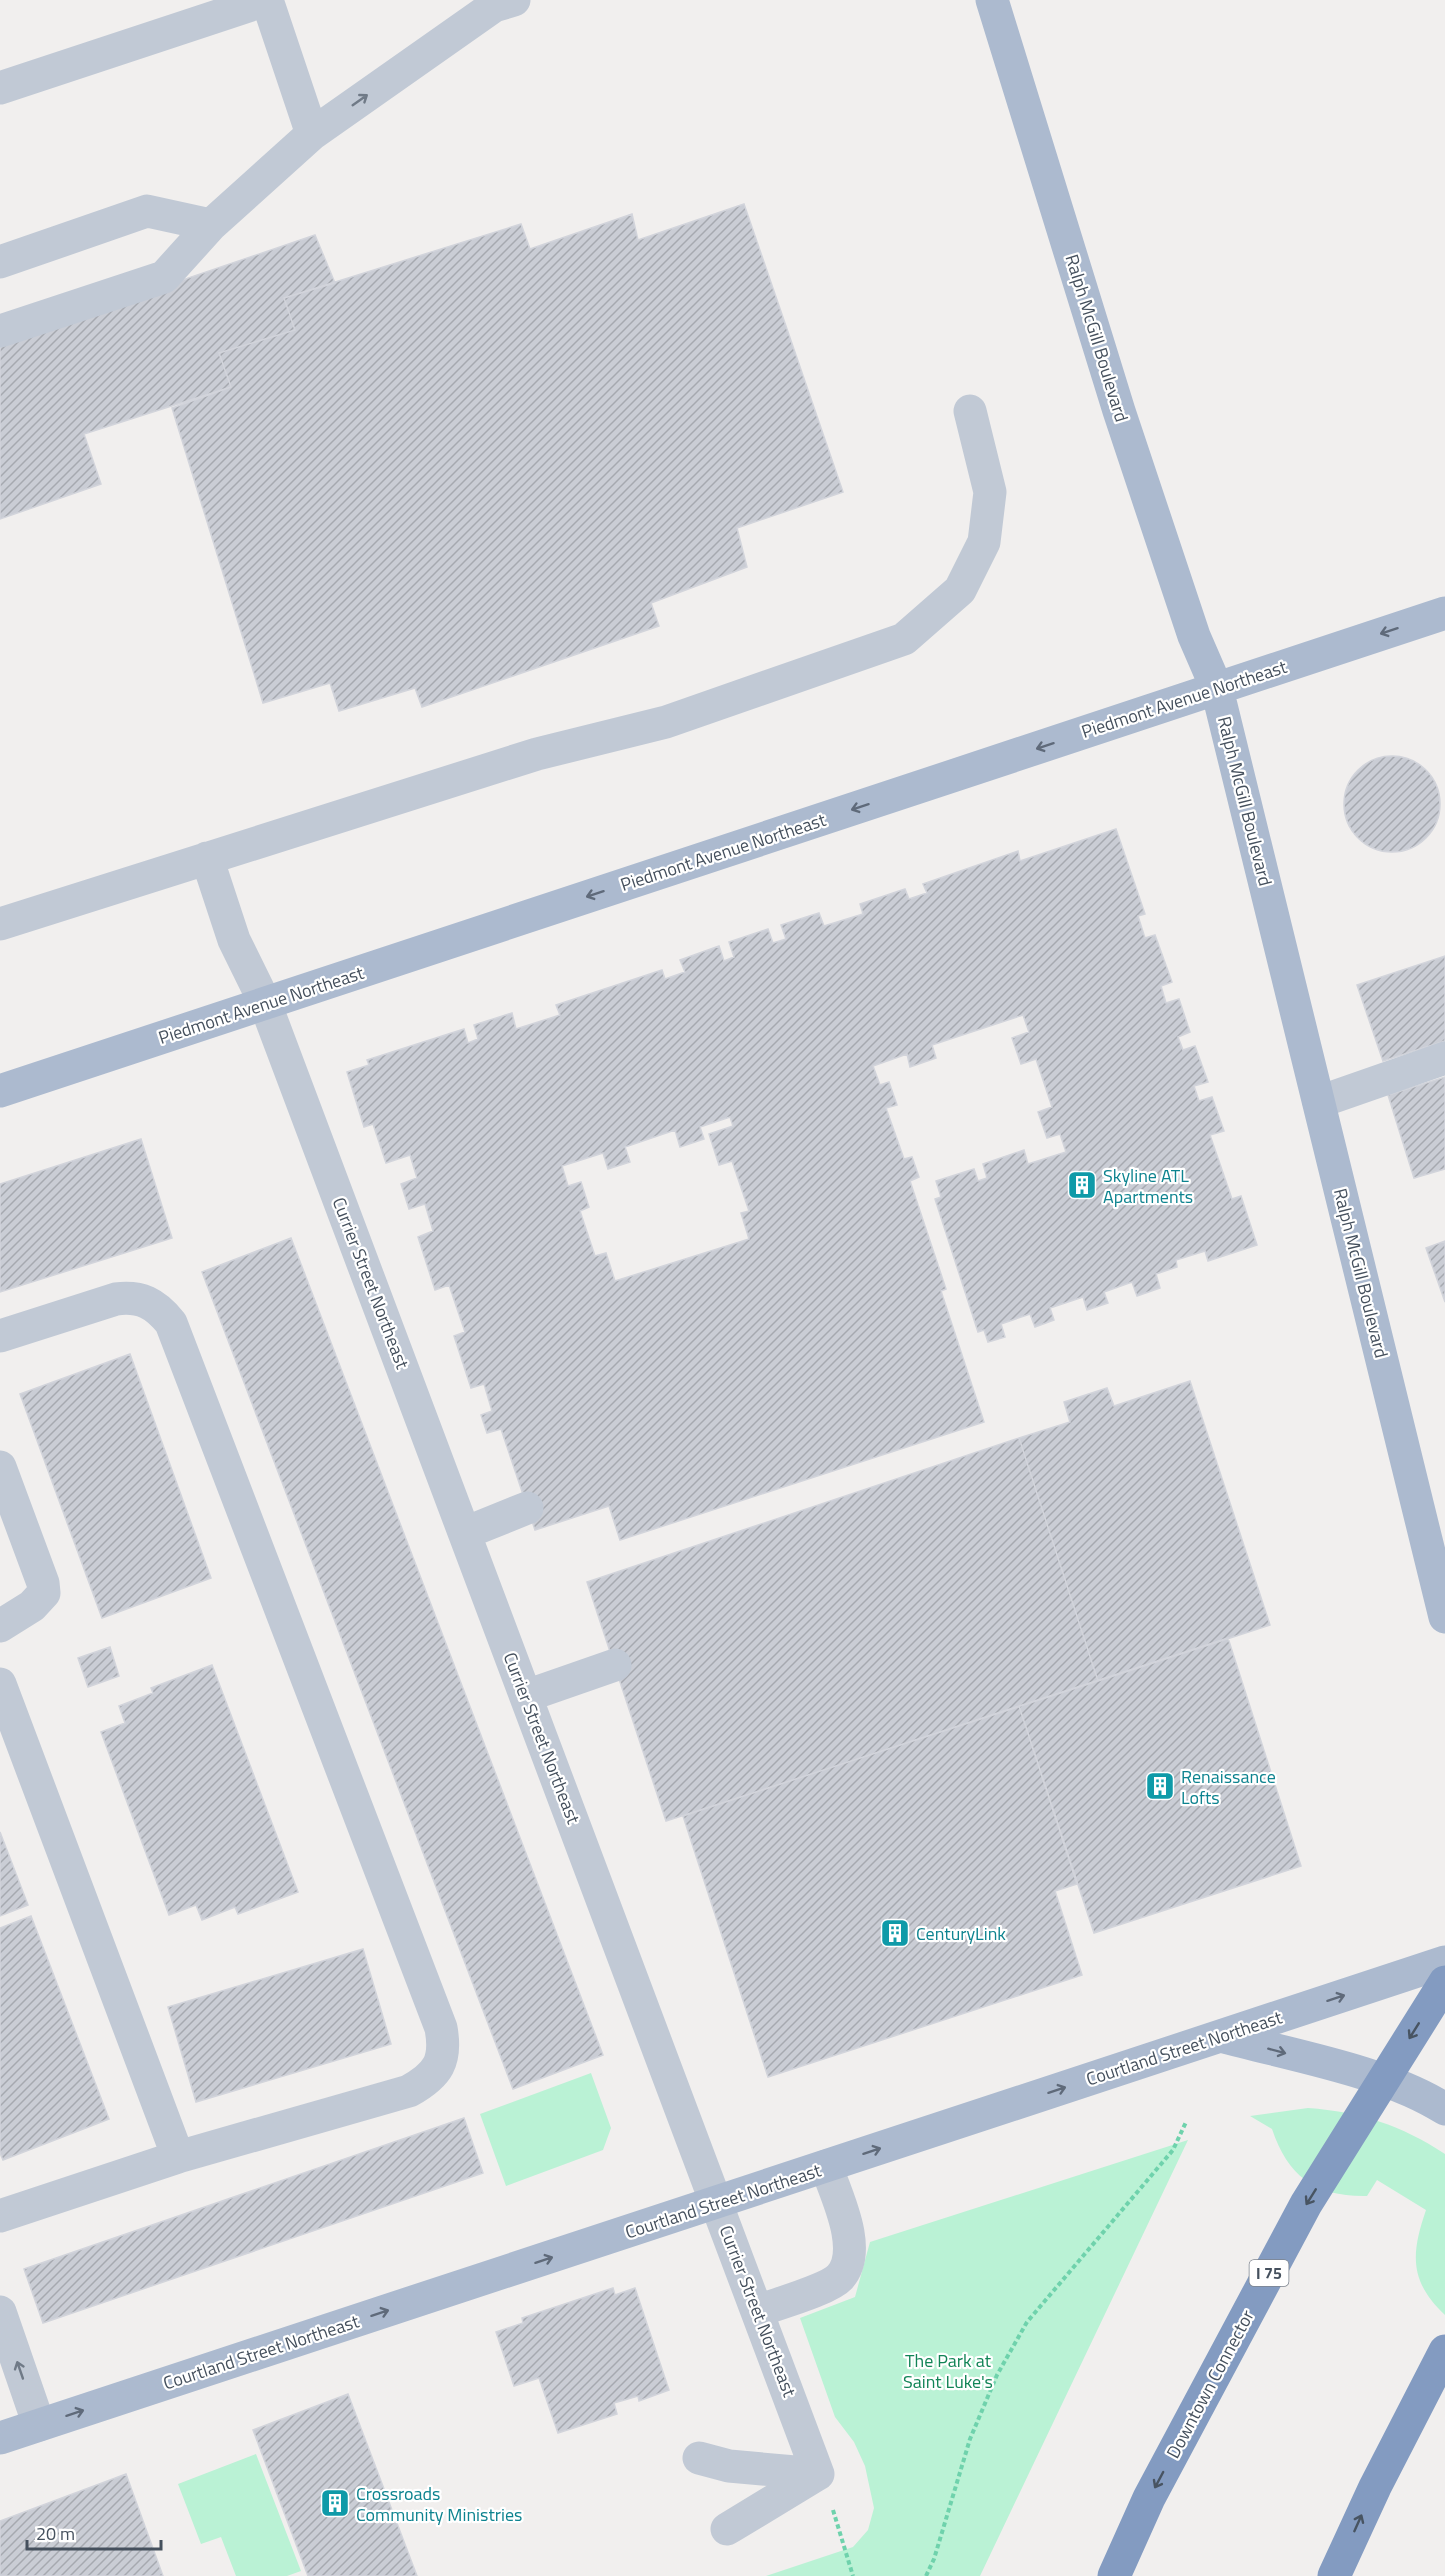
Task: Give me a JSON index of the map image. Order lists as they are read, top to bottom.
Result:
{
  "streets": {
    "highway": ["I 75", "Downtown Connector"],
    "main road": ["Ralph McGill Boulevard", "Piedmont Avenue Northeast", "Courtland Street Northeast"],
    "street": ["Currier Street Northeast"]
  },
  "crossings": [
    ["Ralph McGill Boulevard", "Piedmont Avenue Northeast"],
    ["Piedmont Avenue Northeast", "Currier Street Northeast"],
    ["Currier Street Northeast", "Courtland Street Northeast"]
  ],
  "one_way": ["Piedmont Avenue Northeast", "Courtland Street Northeast"],
  "parks": ["The Park at Saint Luke's"],
  "places": {
    "building": [
      "Skyline ATL Apartments",
      "Renaissance Lofts",
      "CenturyLink",
      "Crossroads Community Ministries"
    ]
  },
  "scale_bar": "20 m"
}
